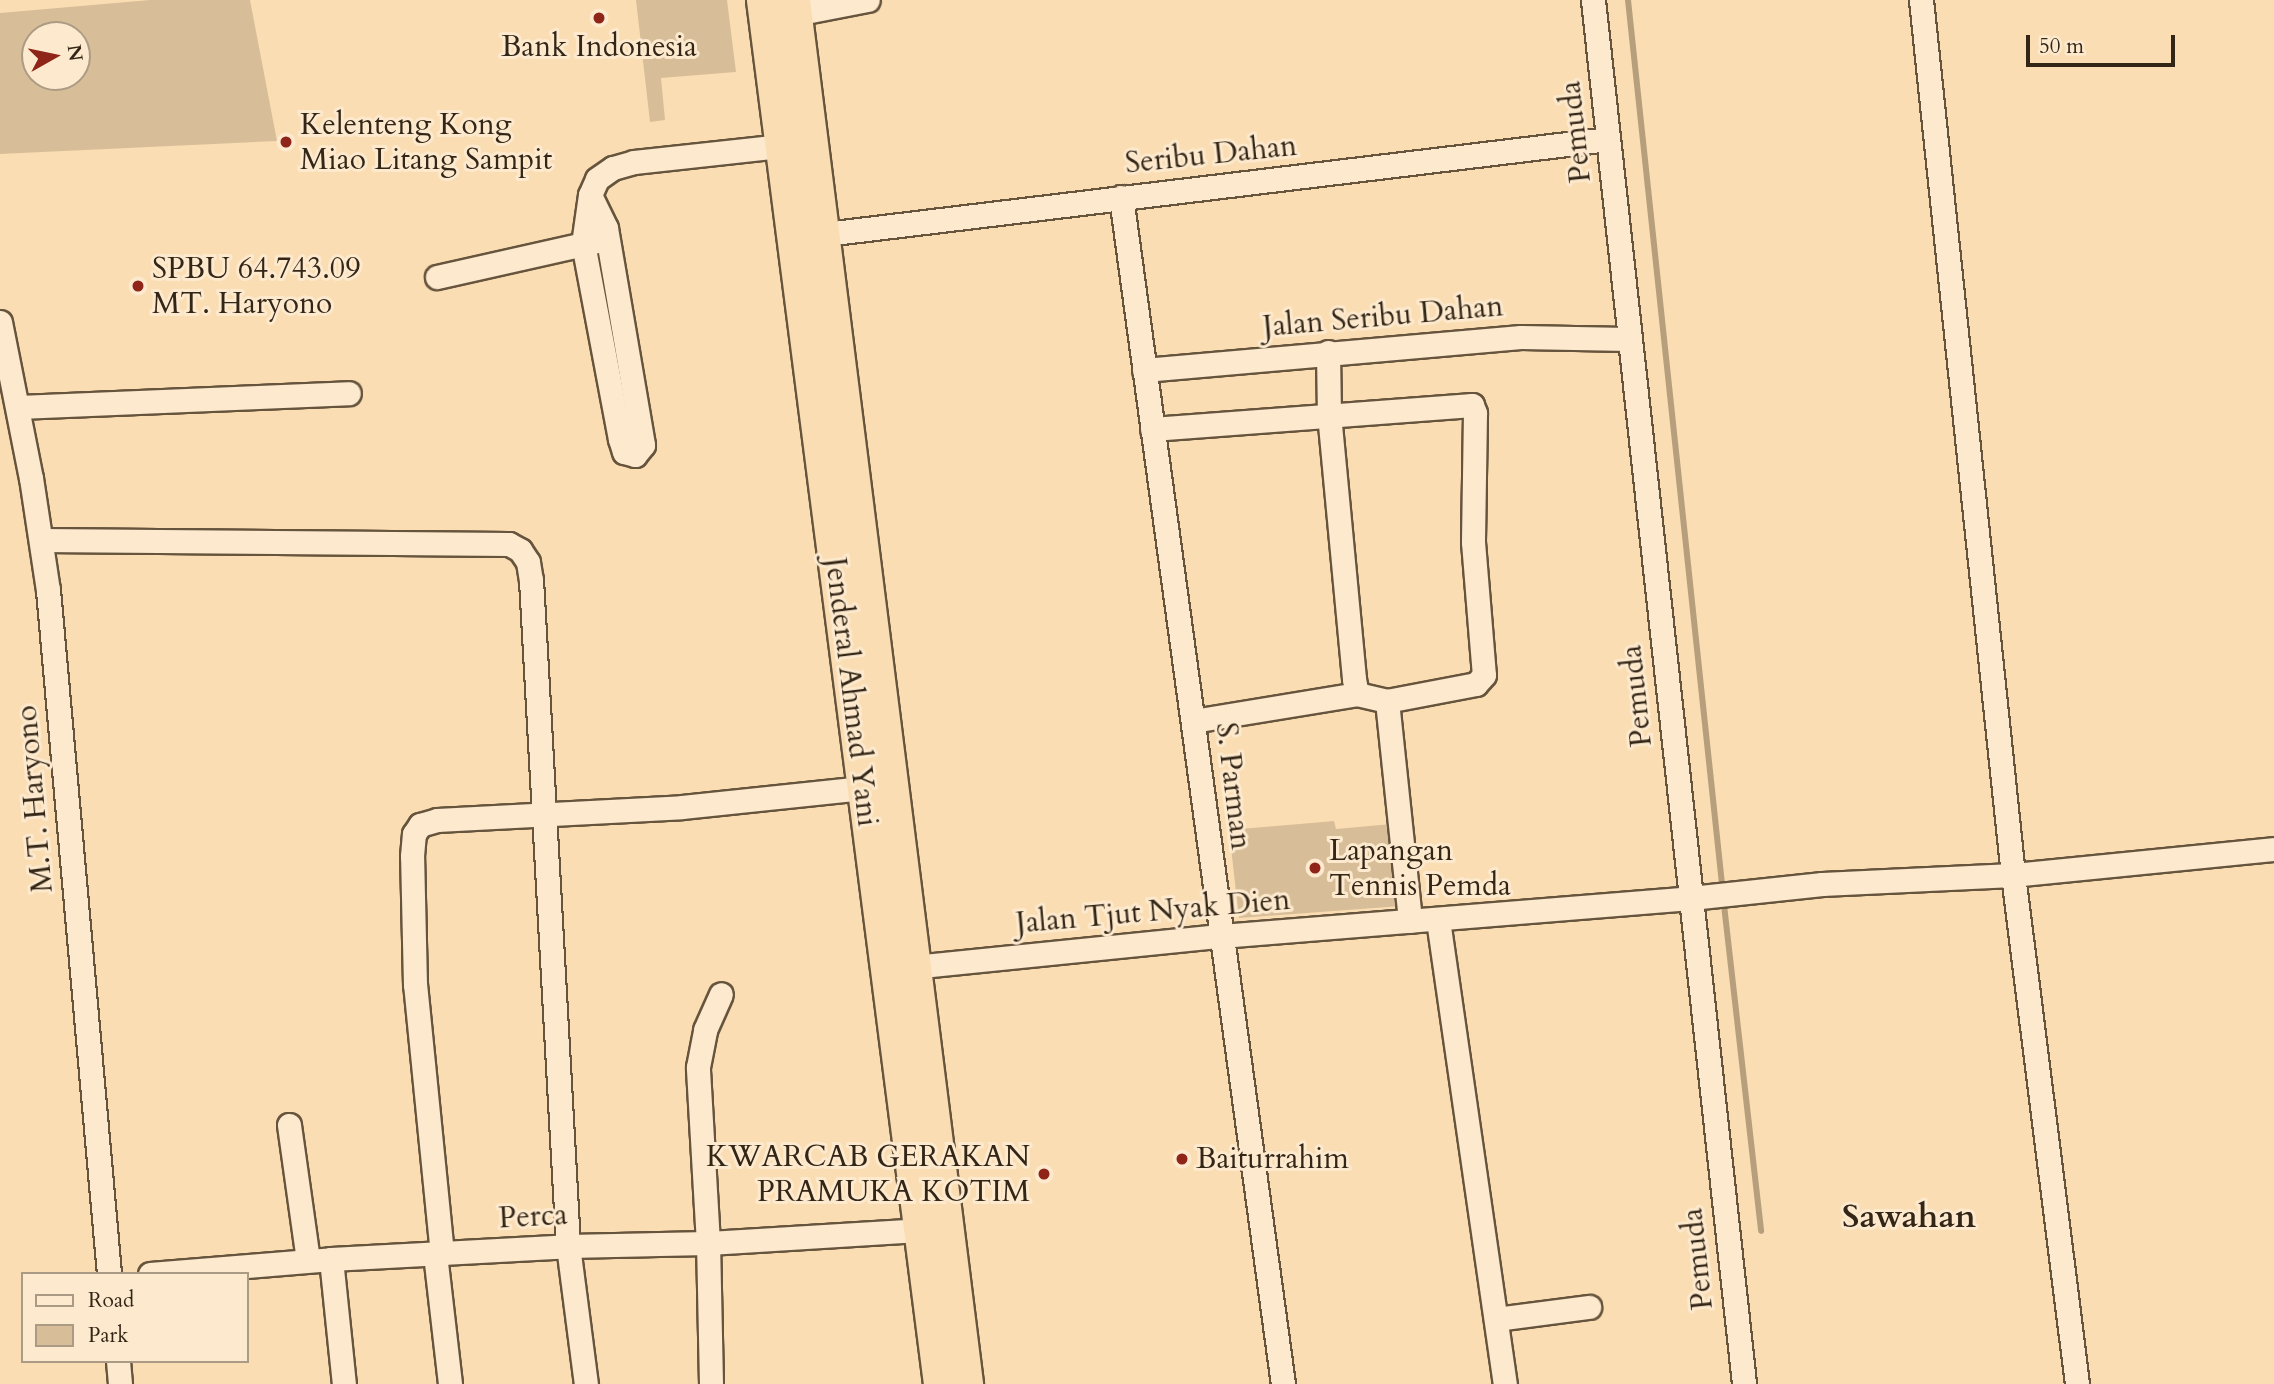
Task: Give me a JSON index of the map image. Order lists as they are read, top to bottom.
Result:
{
  "streets": {
    "highway": ["Jenderal Ahmad Yani"],
    "street": [
      "Pemuda",
      "Seribu Dahan",
      "Jalan Seribu Dahan",
      "S. Parman",
      "M.T. Haryono",
      "Jalan Tjut Nyak Dien",
      "Perca"
    ]
  },
  "crossings": [
    ["Pemuda", "Seribu Dahan"],
    ["Pemuda", "Jalan Seribu Dahan"],
    ["Pemuda", "Jalan Tjut Nyak Dien"],
    ["Seribu Dahan", "Jenderal Ahmad Yani"],
    ["Seribu Dahan", "S. Parman"],
    ["Jalan Seribu Dahan", "S. Parman"],
    ["Jenderal Ahmad Yani", "Jalan Tjut Nyak Dien"],
    ["Jenderal Ahmad Yani", "Perca"],
    ["S. Parman", "Jalan Tjut Nyak Dien"]
  ],
  "districts": ["Sawahan"],
  "places": [
    "Bank Indonesia",
    "Kelenteng Kong Miao Litang Sampit",
    "SPBU 64.743.09 MT. Haryono",
    "Lapangan Tennis Pemda",
    "Baiturrahim",
    "KWARCAB GERAKAN PRAMUKA KOTIM"
  ],
  "legend": ["Road", "Park"],
  "scale_bar": "50 m",
  "north": "right"
}
